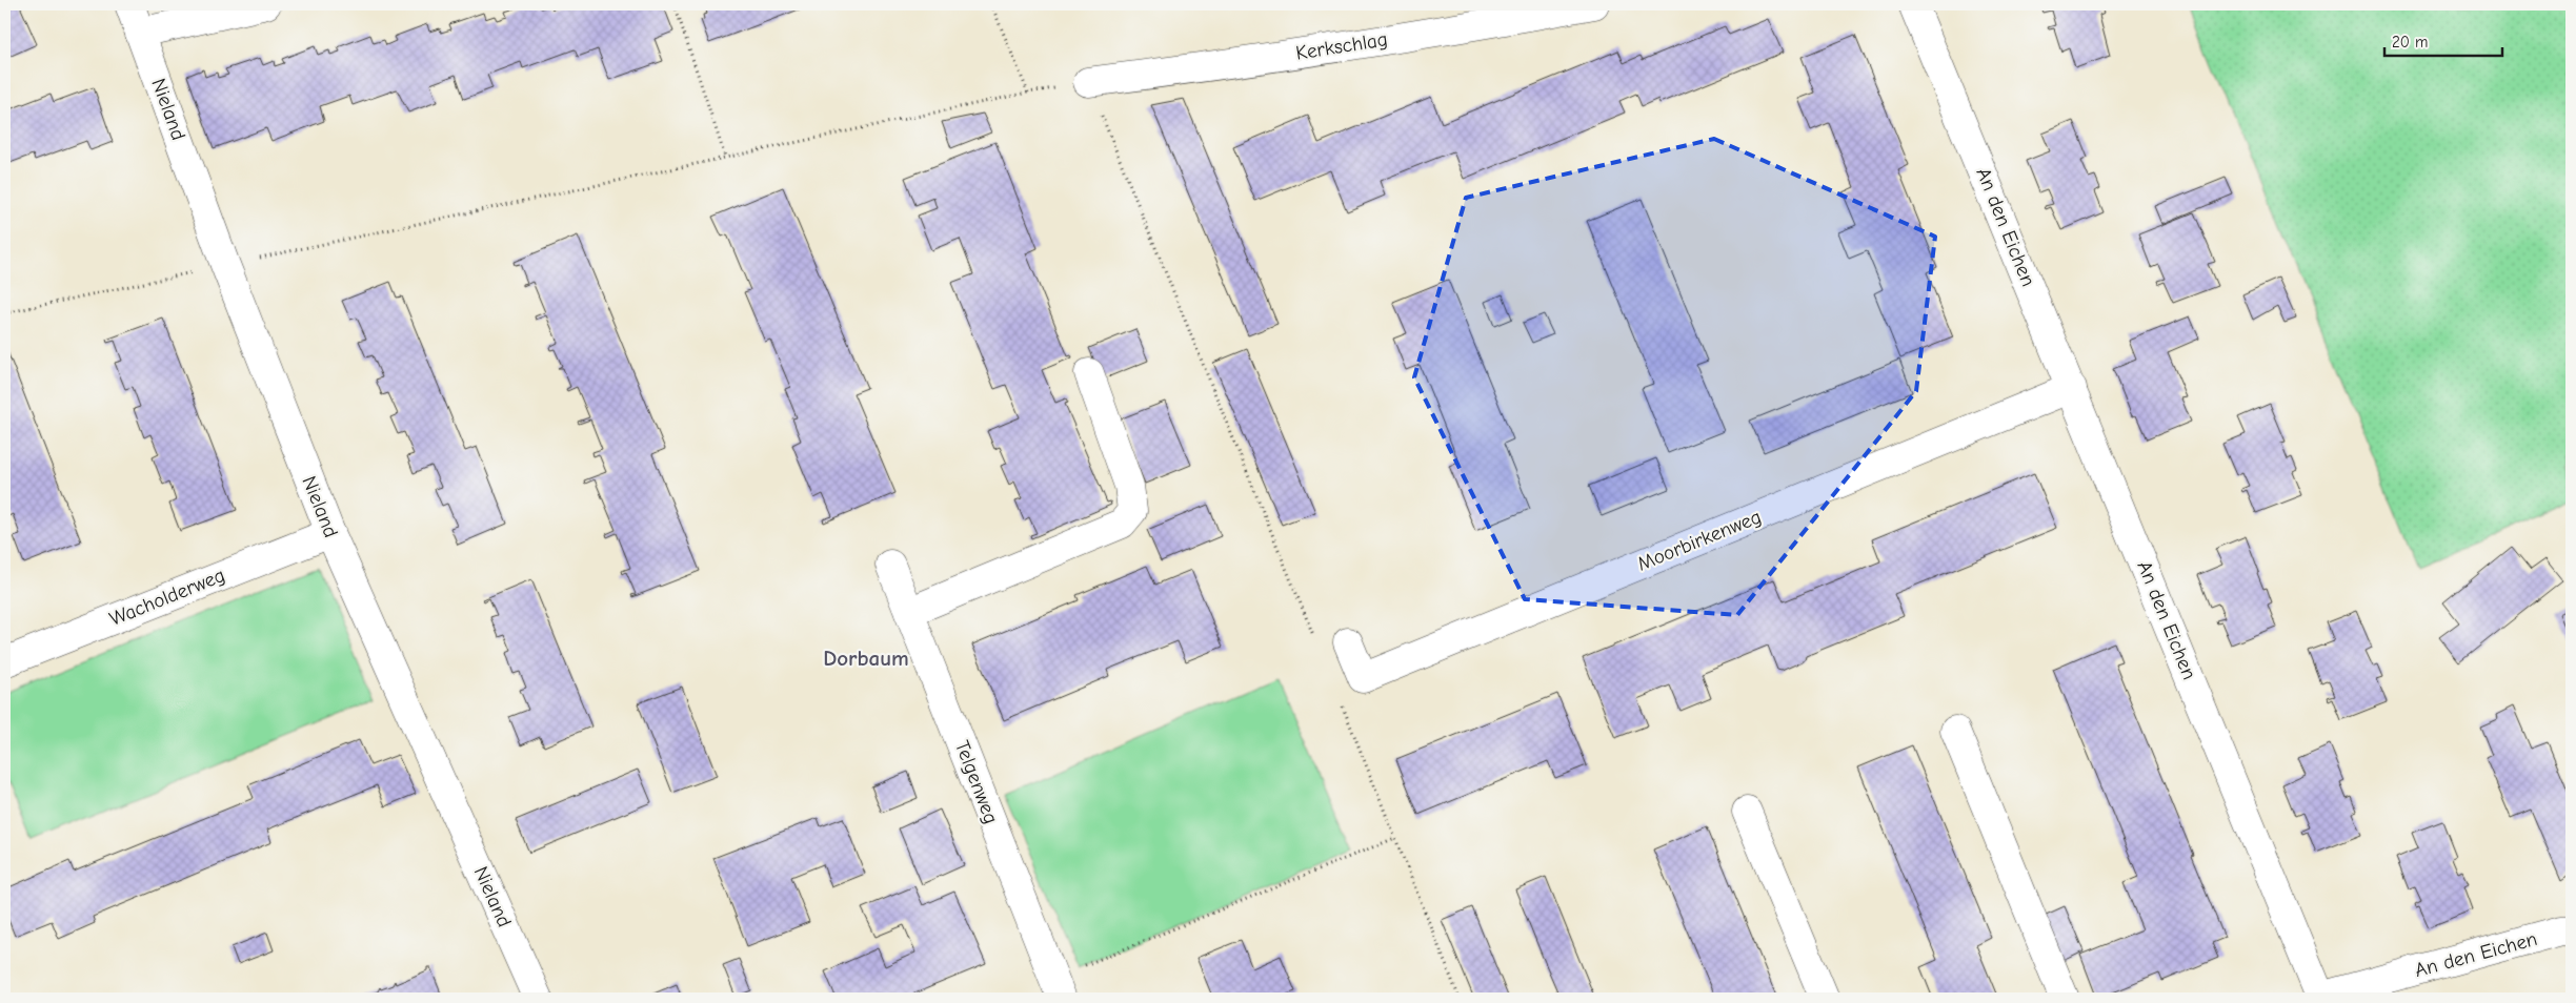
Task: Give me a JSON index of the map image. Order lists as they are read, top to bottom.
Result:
{
  "streets": {
    "street": [
      "Kerkschlag",
      "Nieland",
      "An den Eichen",
      "Moorbirkenweg",
      "Wacholderweg",
      "Telgenweg"
    ]
  },
  "crossings": [
    ["Nieland", "Wacholderweg"],
    ["An den Eichen", "Moorbirkenweg"]
  ],
  "districts": ["Dorbaum"],
  "scale_bar": "20 m"
}
